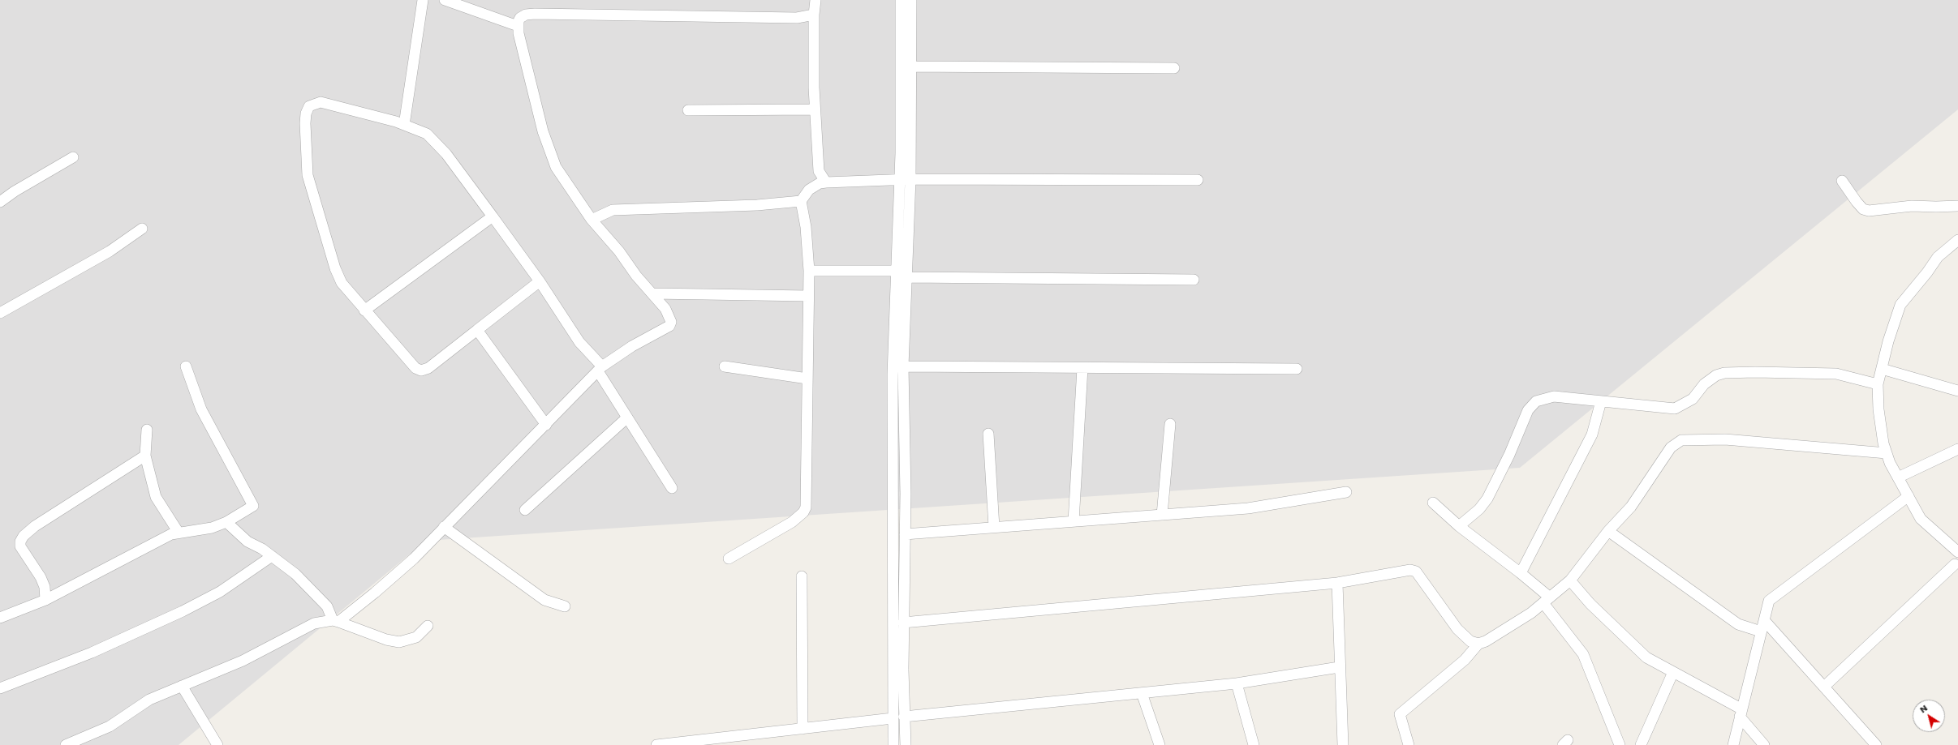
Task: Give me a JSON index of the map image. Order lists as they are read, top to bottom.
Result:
{
  "north": "top left"
}
